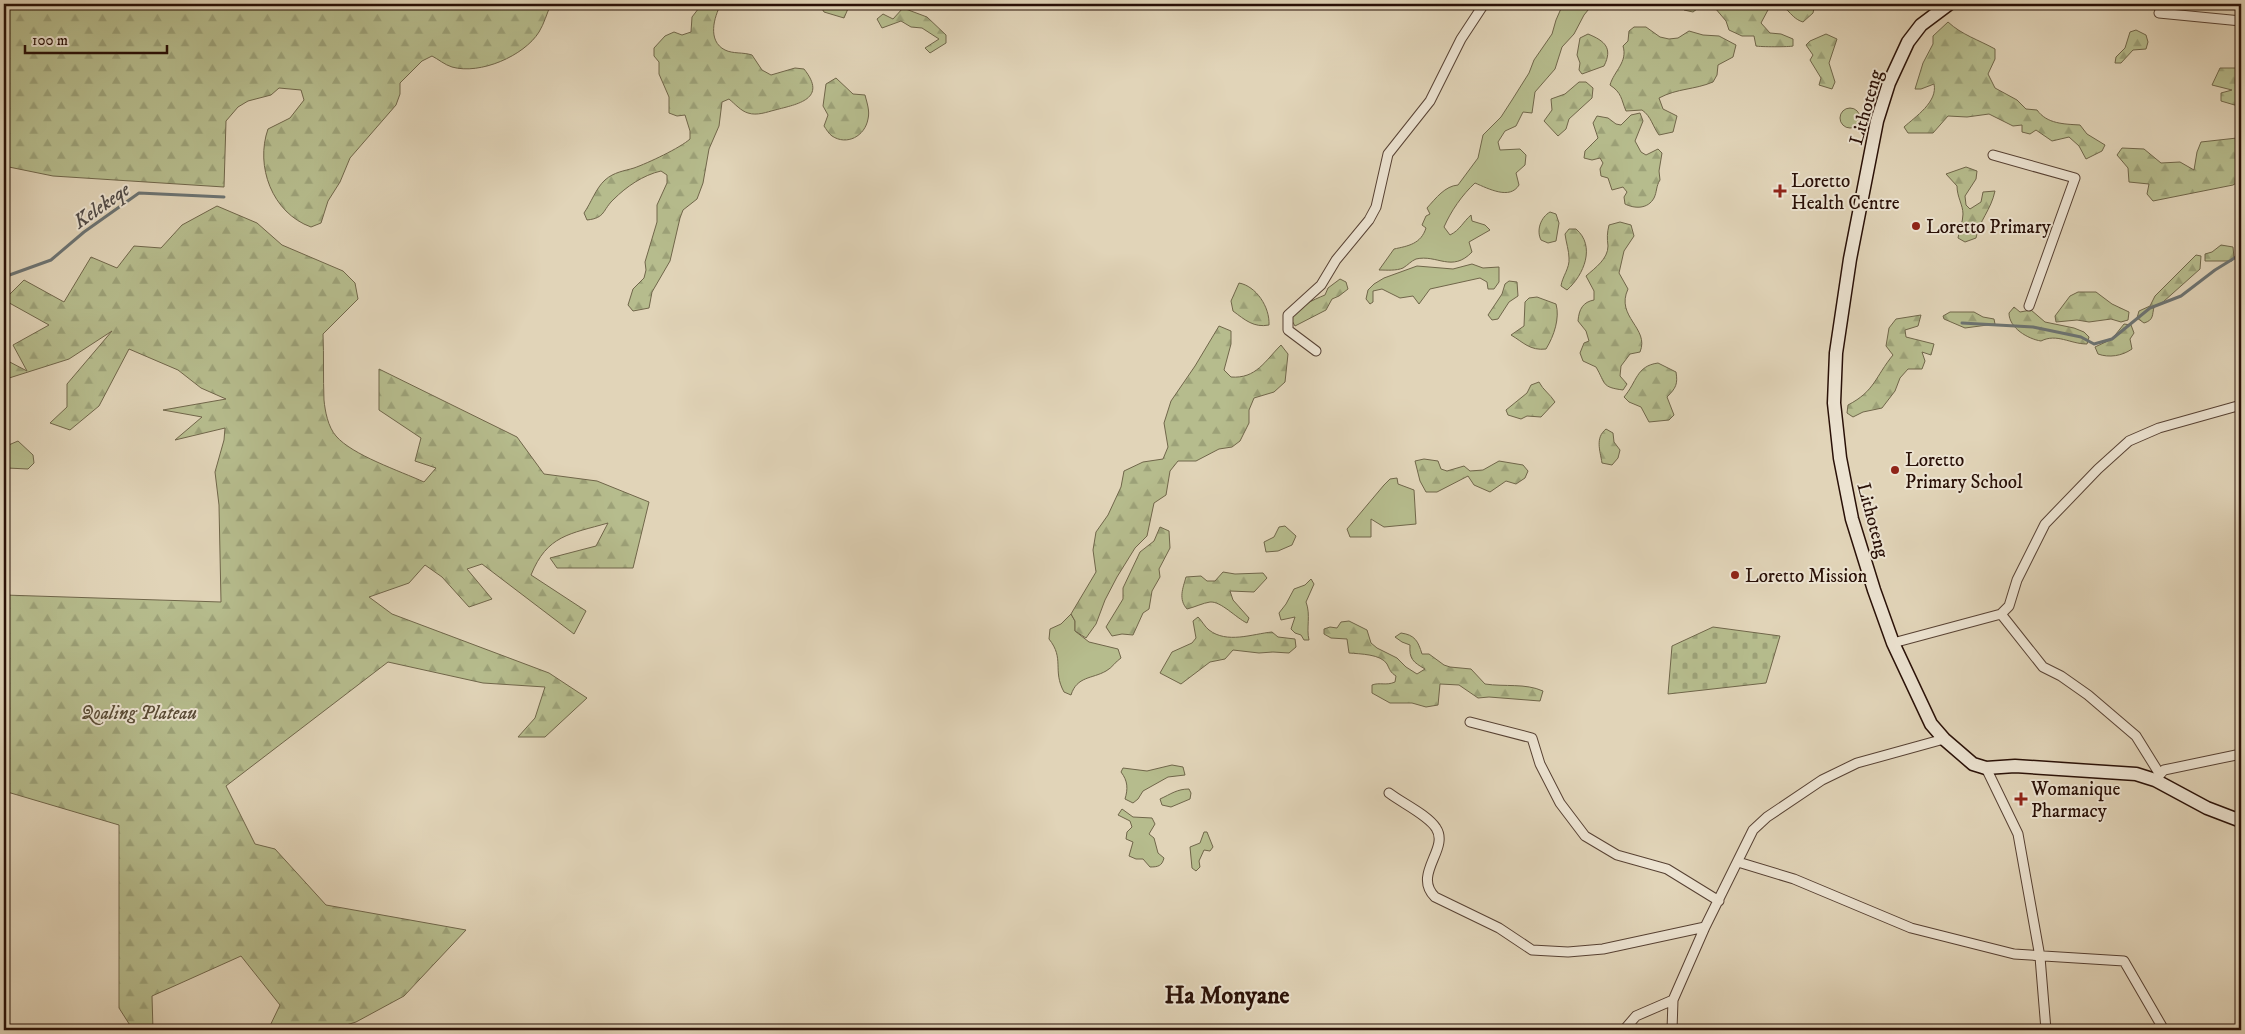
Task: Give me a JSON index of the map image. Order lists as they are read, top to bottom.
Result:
{
  "streets": {
    "main road": ["Lithoteng"]
  },
  "districts": ["Ha Monyane"],
  "water": ["Kelekeqe"],
  "parks": ["Qoaling Plateau"],
  "places": {
    "health": ["Loretto Health Centre", "Womanique Pharmacy"],
    "other": ["Loretto Primary", "Loretto Primary School", "Loretto Mission"]
  },
  "scale_bar": "100 m"
}
